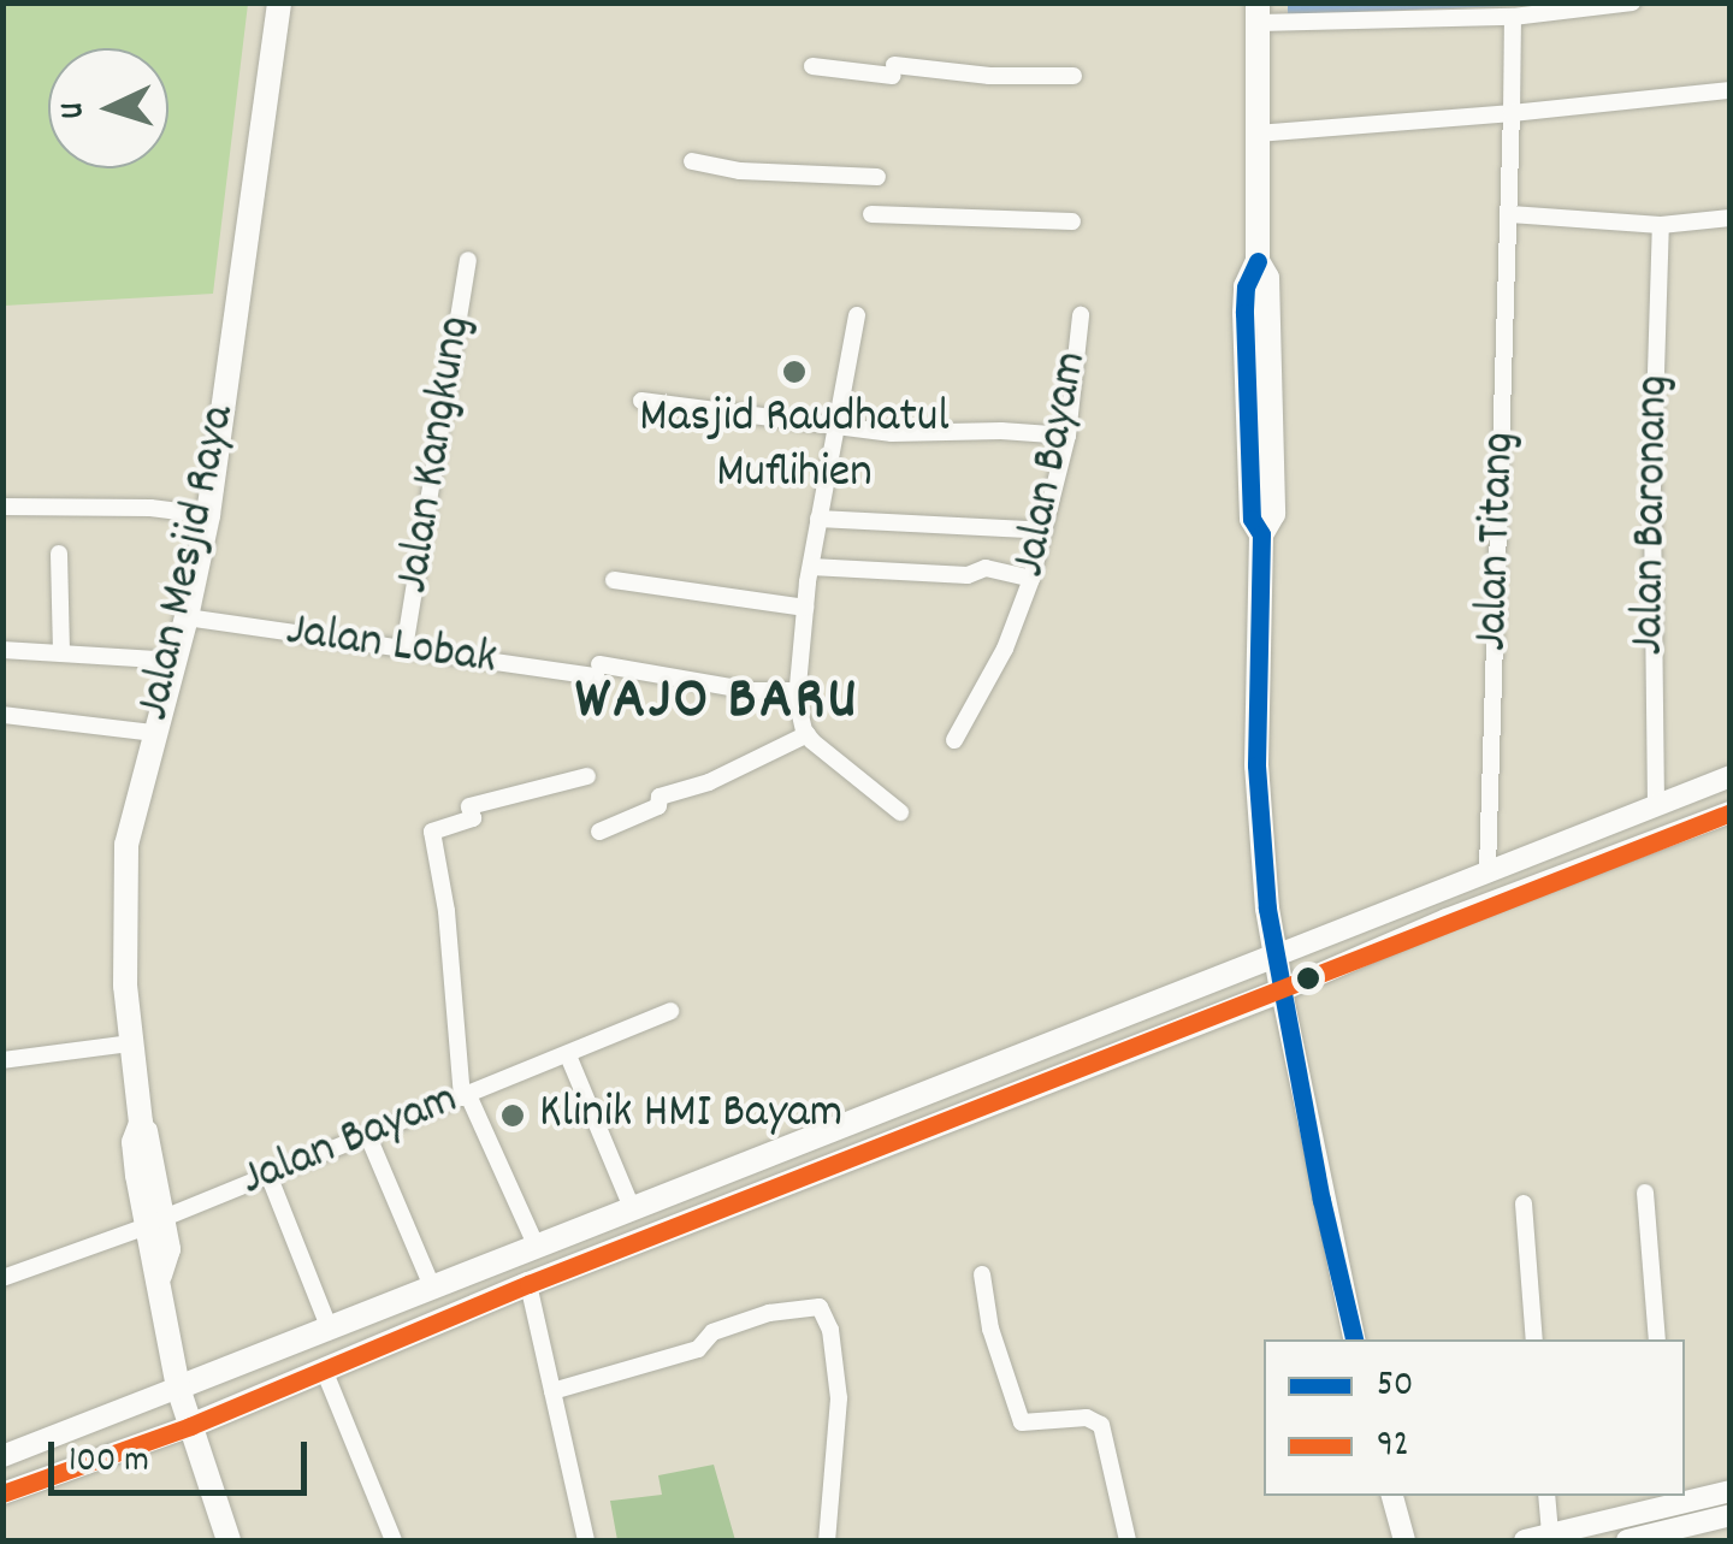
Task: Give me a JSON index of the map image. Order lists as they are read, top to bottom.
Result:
{
  "streets": {
    "highway": ["Jalan Mesjid Raya"],
    "street": [
      "Jalan Kangkung",
      "Jalan Bayam",
      "Jalan Baronang",
      "Jalan Titang",
      "Jalan Lobak"
    ]
  },
  "crossings": [
    ["Jalan Kangkung", "Jalan Lobak"],
    ["Jalan Bayam", "Jalan Mesjid Raya"],
    ["Jalan Mesjid Raya", "Jalan Lobak"]
  ],
  "districts": ["WAJO BARU"],
  "places": ["Masjid Raudhatul Muflihien", "Klinik HMI Bayam"],
  "lines": ["transit line 50", "transit line 92"],
  "legend": ["50", "92"],
  "scale_bar": "100 m",
  "north": "left"
}
